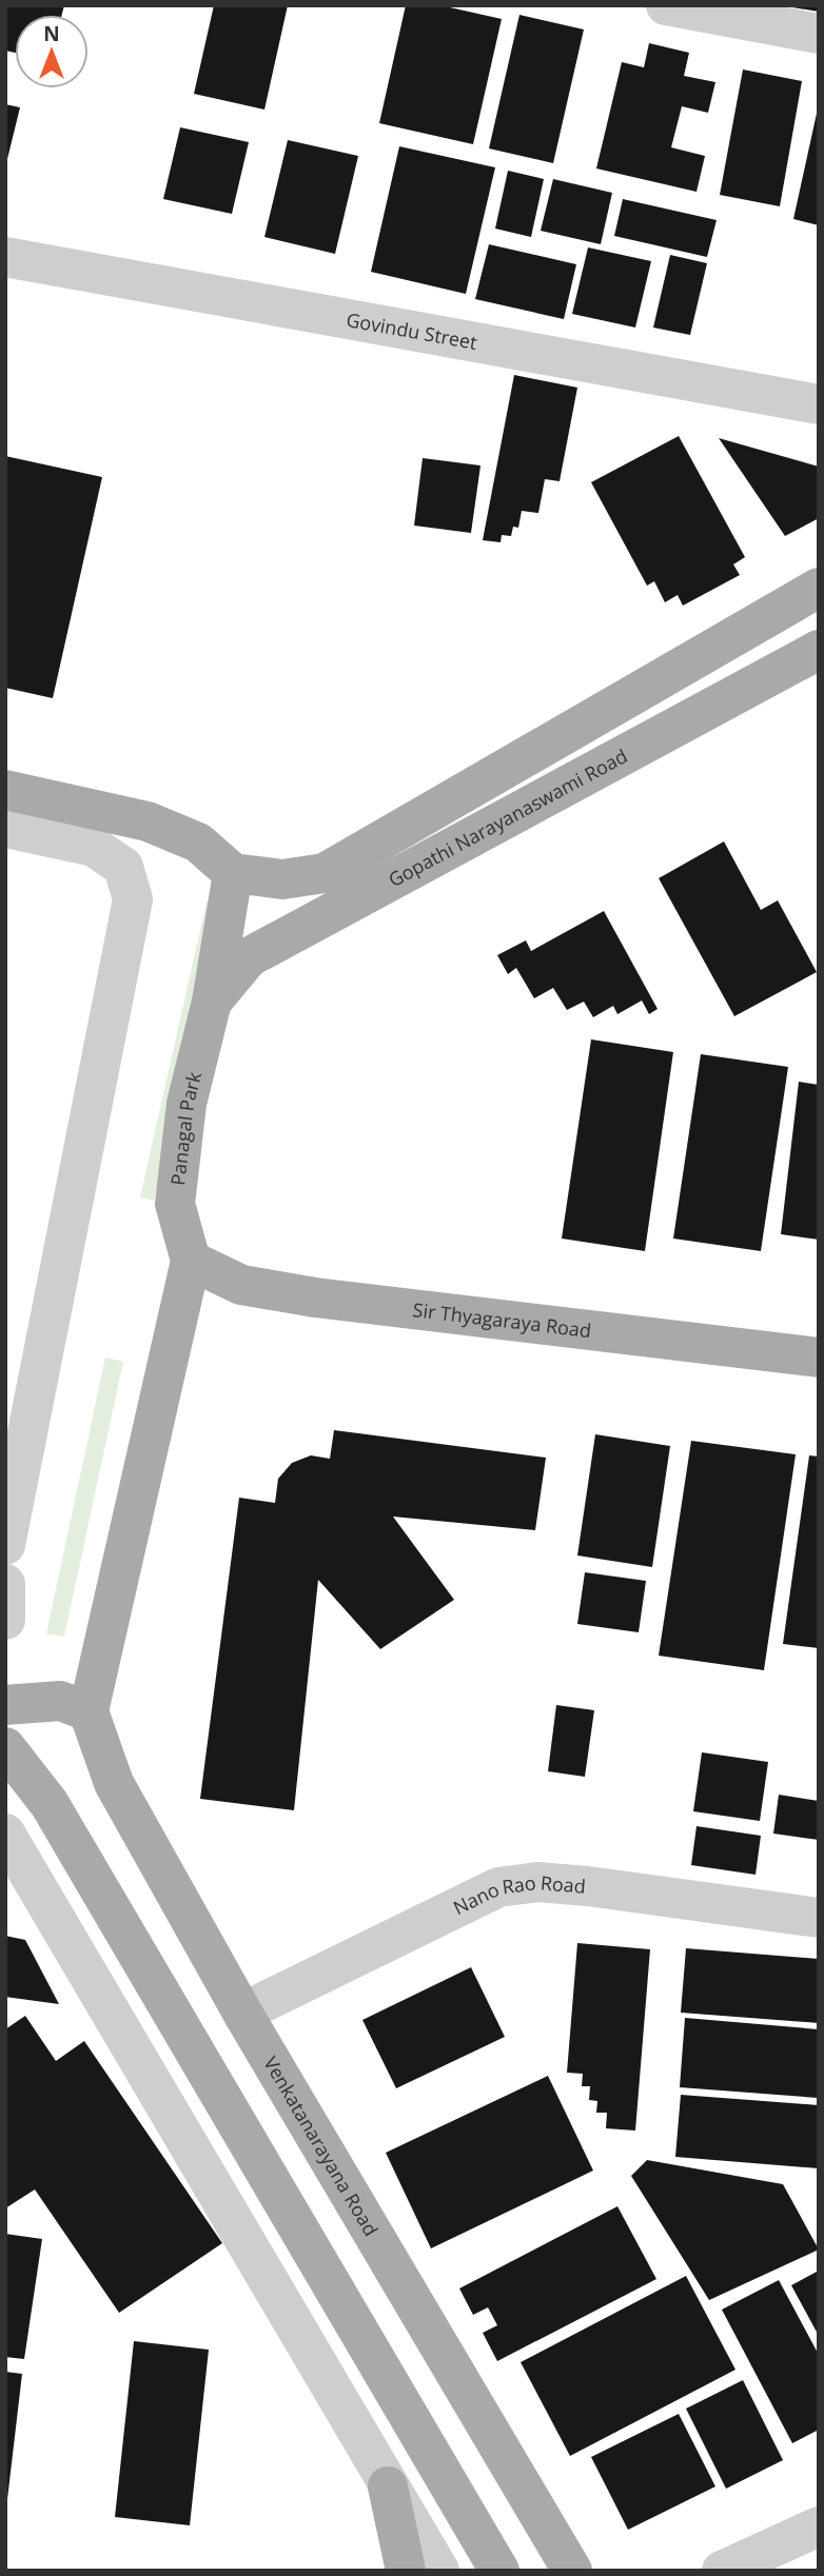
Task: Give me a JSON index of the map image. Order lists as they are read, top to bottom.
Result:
{
  "streets": {
    "main road": [
      "Gopathi Narayanaswami Road",
      "Panagal Park",
      "Sir Thyagaraya Road",
      "Venkatanarayana Road"
    ],
    "street": ["Govindu Street", "Nano Rao Road"]
  },
  "crossings": [
    ["Gopathi Narayanaswami Road", "Panagal Park"],
    ["Panagal Park", "Sir Thyagaraya Road"],
    ["Panagal Park", "Venkatanarayana Road"],
    ["Nano Rao Road", "Venkatanarayana Road"]
  ],
  "north": "top"
}
